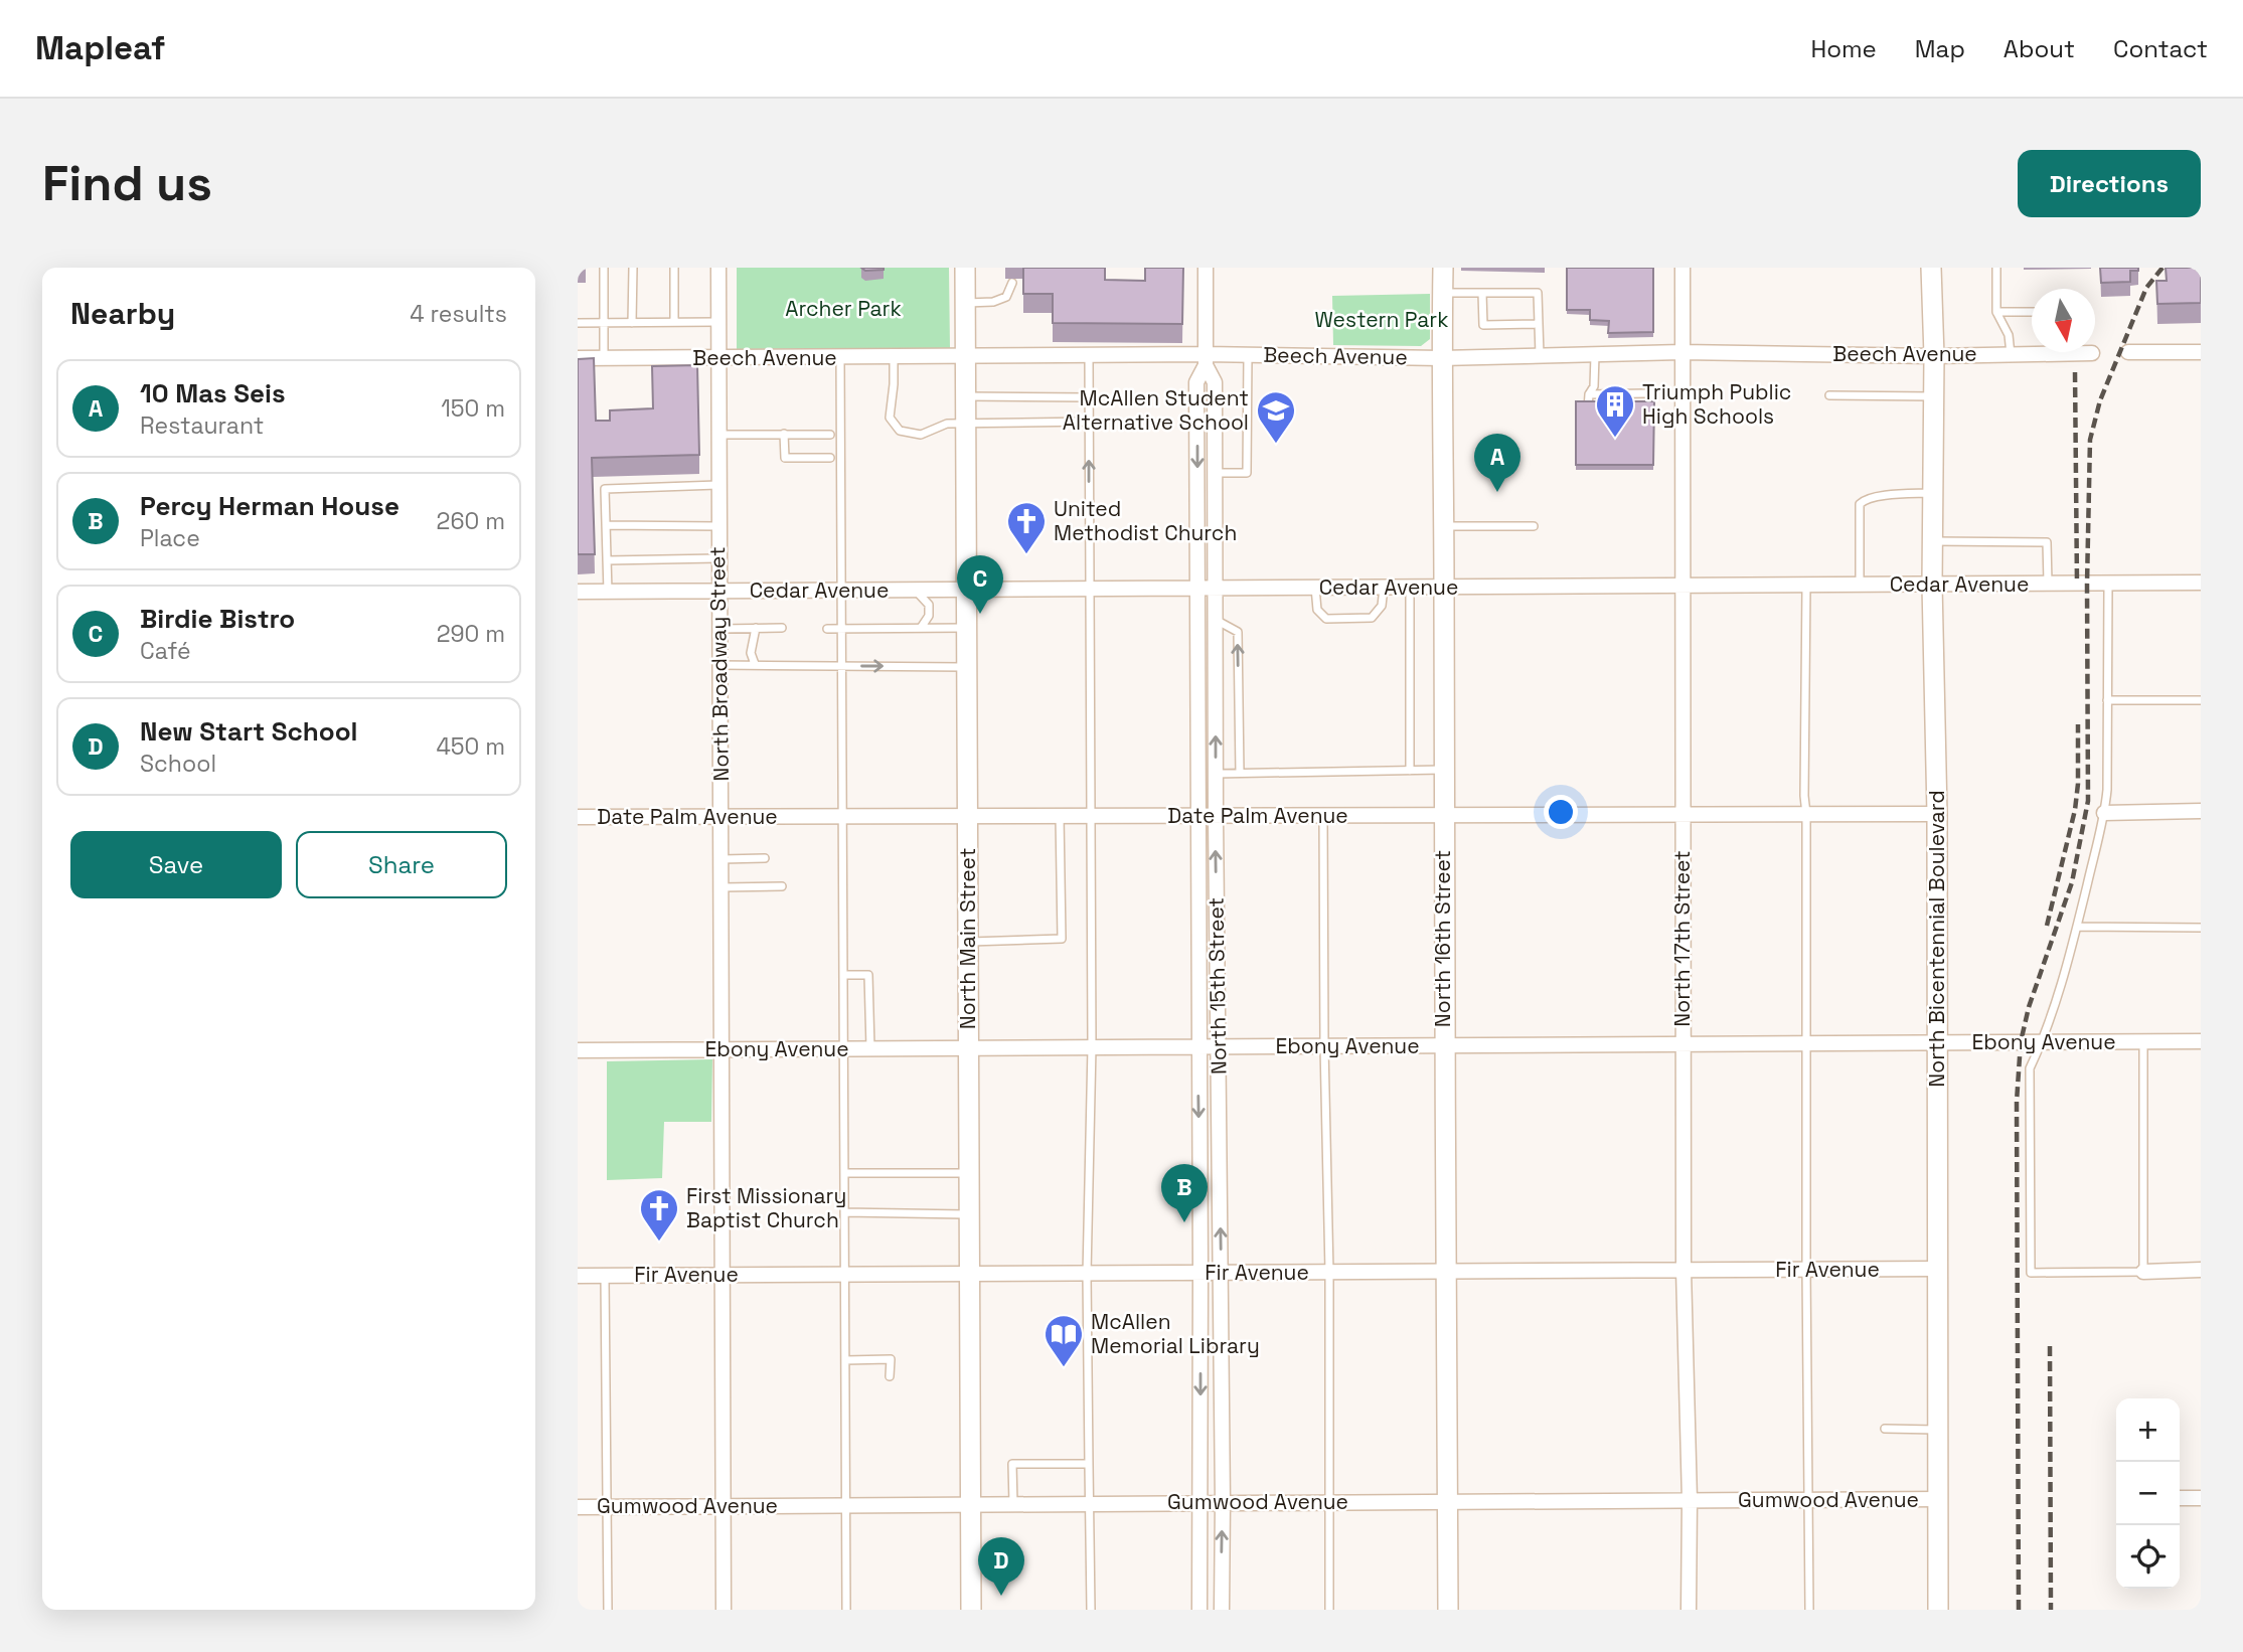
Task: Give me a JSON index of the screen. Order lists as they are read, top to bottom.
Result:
{
  "streets": {
    "street": [
      "Beech Avenue",
      "Cedar Avenue",
      "North Broadway Street",
      "Date Palm Avenue",
      "North Main Street",
      "North 16th Street",
      "North 17th Street",
      "North Bicentennial Boulevard",
      "North 15th Street",
      "Ebony Avenue",
      "Fir Avenue",
      "Gumwood Avenue"
    ]
  },
  "crossings": [
    ["Beech Avenue", "North Broadway Street"],
    ["Beech Avenue", "North Main Street"],
    ["Beech Avenue", "North 16th Street"],
    ["Beech Avenue", "North 17th Street"],
    ["Beech Avenue", "North Bicentennial Boulevard"],
    ["Beech Avenue", "North 15th Street"],
    ["Cedar Avenue", "North Broadway Street"],
    ["Cedar Avenue", "North Main Street"],
    ["Cedar Avenue", "North 16th Street"],
    ["Cedar Avenue", "North 17th Street"],
    ["Cedar Avenue", "North Bicentennial Boulevard"],
    ["Cedar Avenue", "North 15th Street"],
    ["North Broadway Street", "Date Palm Avenue"],
    ["North Broadway Street", "Ebony Avenue"],
    ["North Broadway Street", "Fir Avenue"],
    ["North Broadway Street", "Gumwood Avenue"],
    ["Date Palm Avenue", "North Main Street"],
    ["Date Palm Avenue", "North 16th Street"],
    ["Date Palm Avenue", "North 17th Street"],
    ["Date Palm Avenue", "North Bicentennial Boulevard"],
    ["Date Palm Avenue", "North 15th Street"],
    ["North Main Street", "Ebony Avenue"],
    ["North Main Street", "Fir Avenue"],
    ["North Main Street", "Gumwood Avenue"],
    ["North 16th Street", "Ebony Avenue"],
    ["North 16th Street", "Fir Avenue"],
    ["North 16th Street", "Gumwood Avenue"],
    ["North 17th Street", "Ebony Avenue"],
    ["North 17th Street", "Fir Avenue"],
    ["North 17th Street", "Gumwood Avenue"],
    ["North Bicentennial Boulevard", "Ebony Avenue"],
    ["North Bicentennial Boulevard", "Fir Avenue"],
    ["North Bicentennial Boulevard", "Gumwood Avenue"],
    ["North 15th Street", "Ebony Avenue"],
    ["North 15th Street", "Fir Avenue"],
    ["North 15th Street", "Gumwood Avenue"]
  ],
  "parks": ["Archer Park", "Western Park"],
  "places": {
    "building": ["Triumph Public High Schools"],
    "school or university": ["McAllen Student Alternative School"],
    "church": ["United Methodist Church", "First Missionary Baptist Church"],
    "library": ["McAllen Memorial Library"]
  },
  "north": "bottom",
  "page": {
    "header": "Mapleaf",
    "nav": [
      "Home",
      "Map",
      "About",
      "Contact"
    ],
    "buttons": [
      "Directions",
      ["Save", "Share"]
    ],
    "title": "Find us",
    "heading": ["Nearby", "4 results"],
    "list": [
      {
        "mark": "A",
        "name": "10 Mas Seis",
        "note": "Restaurant",
        "value": "150 m"
      },
      {
        "mark": "B",
        "name": "Percy Herman House",
        "note": "Place",
        "value": "260 m"
      },
      {
        "mark": "C",
        "name": "Birdie Bistro",
        "note": "Café",
        "value": "290 m"
      },
      {
        "mark": "D",
        "name": "New Start School",
        "note": "School",
        "value": "450 m"
      }
    ],
    "pins": [
      "A",
      "C",
      "B",
      "D"
    ],
    "map_buttons": ["+", "−"]
  }
}
